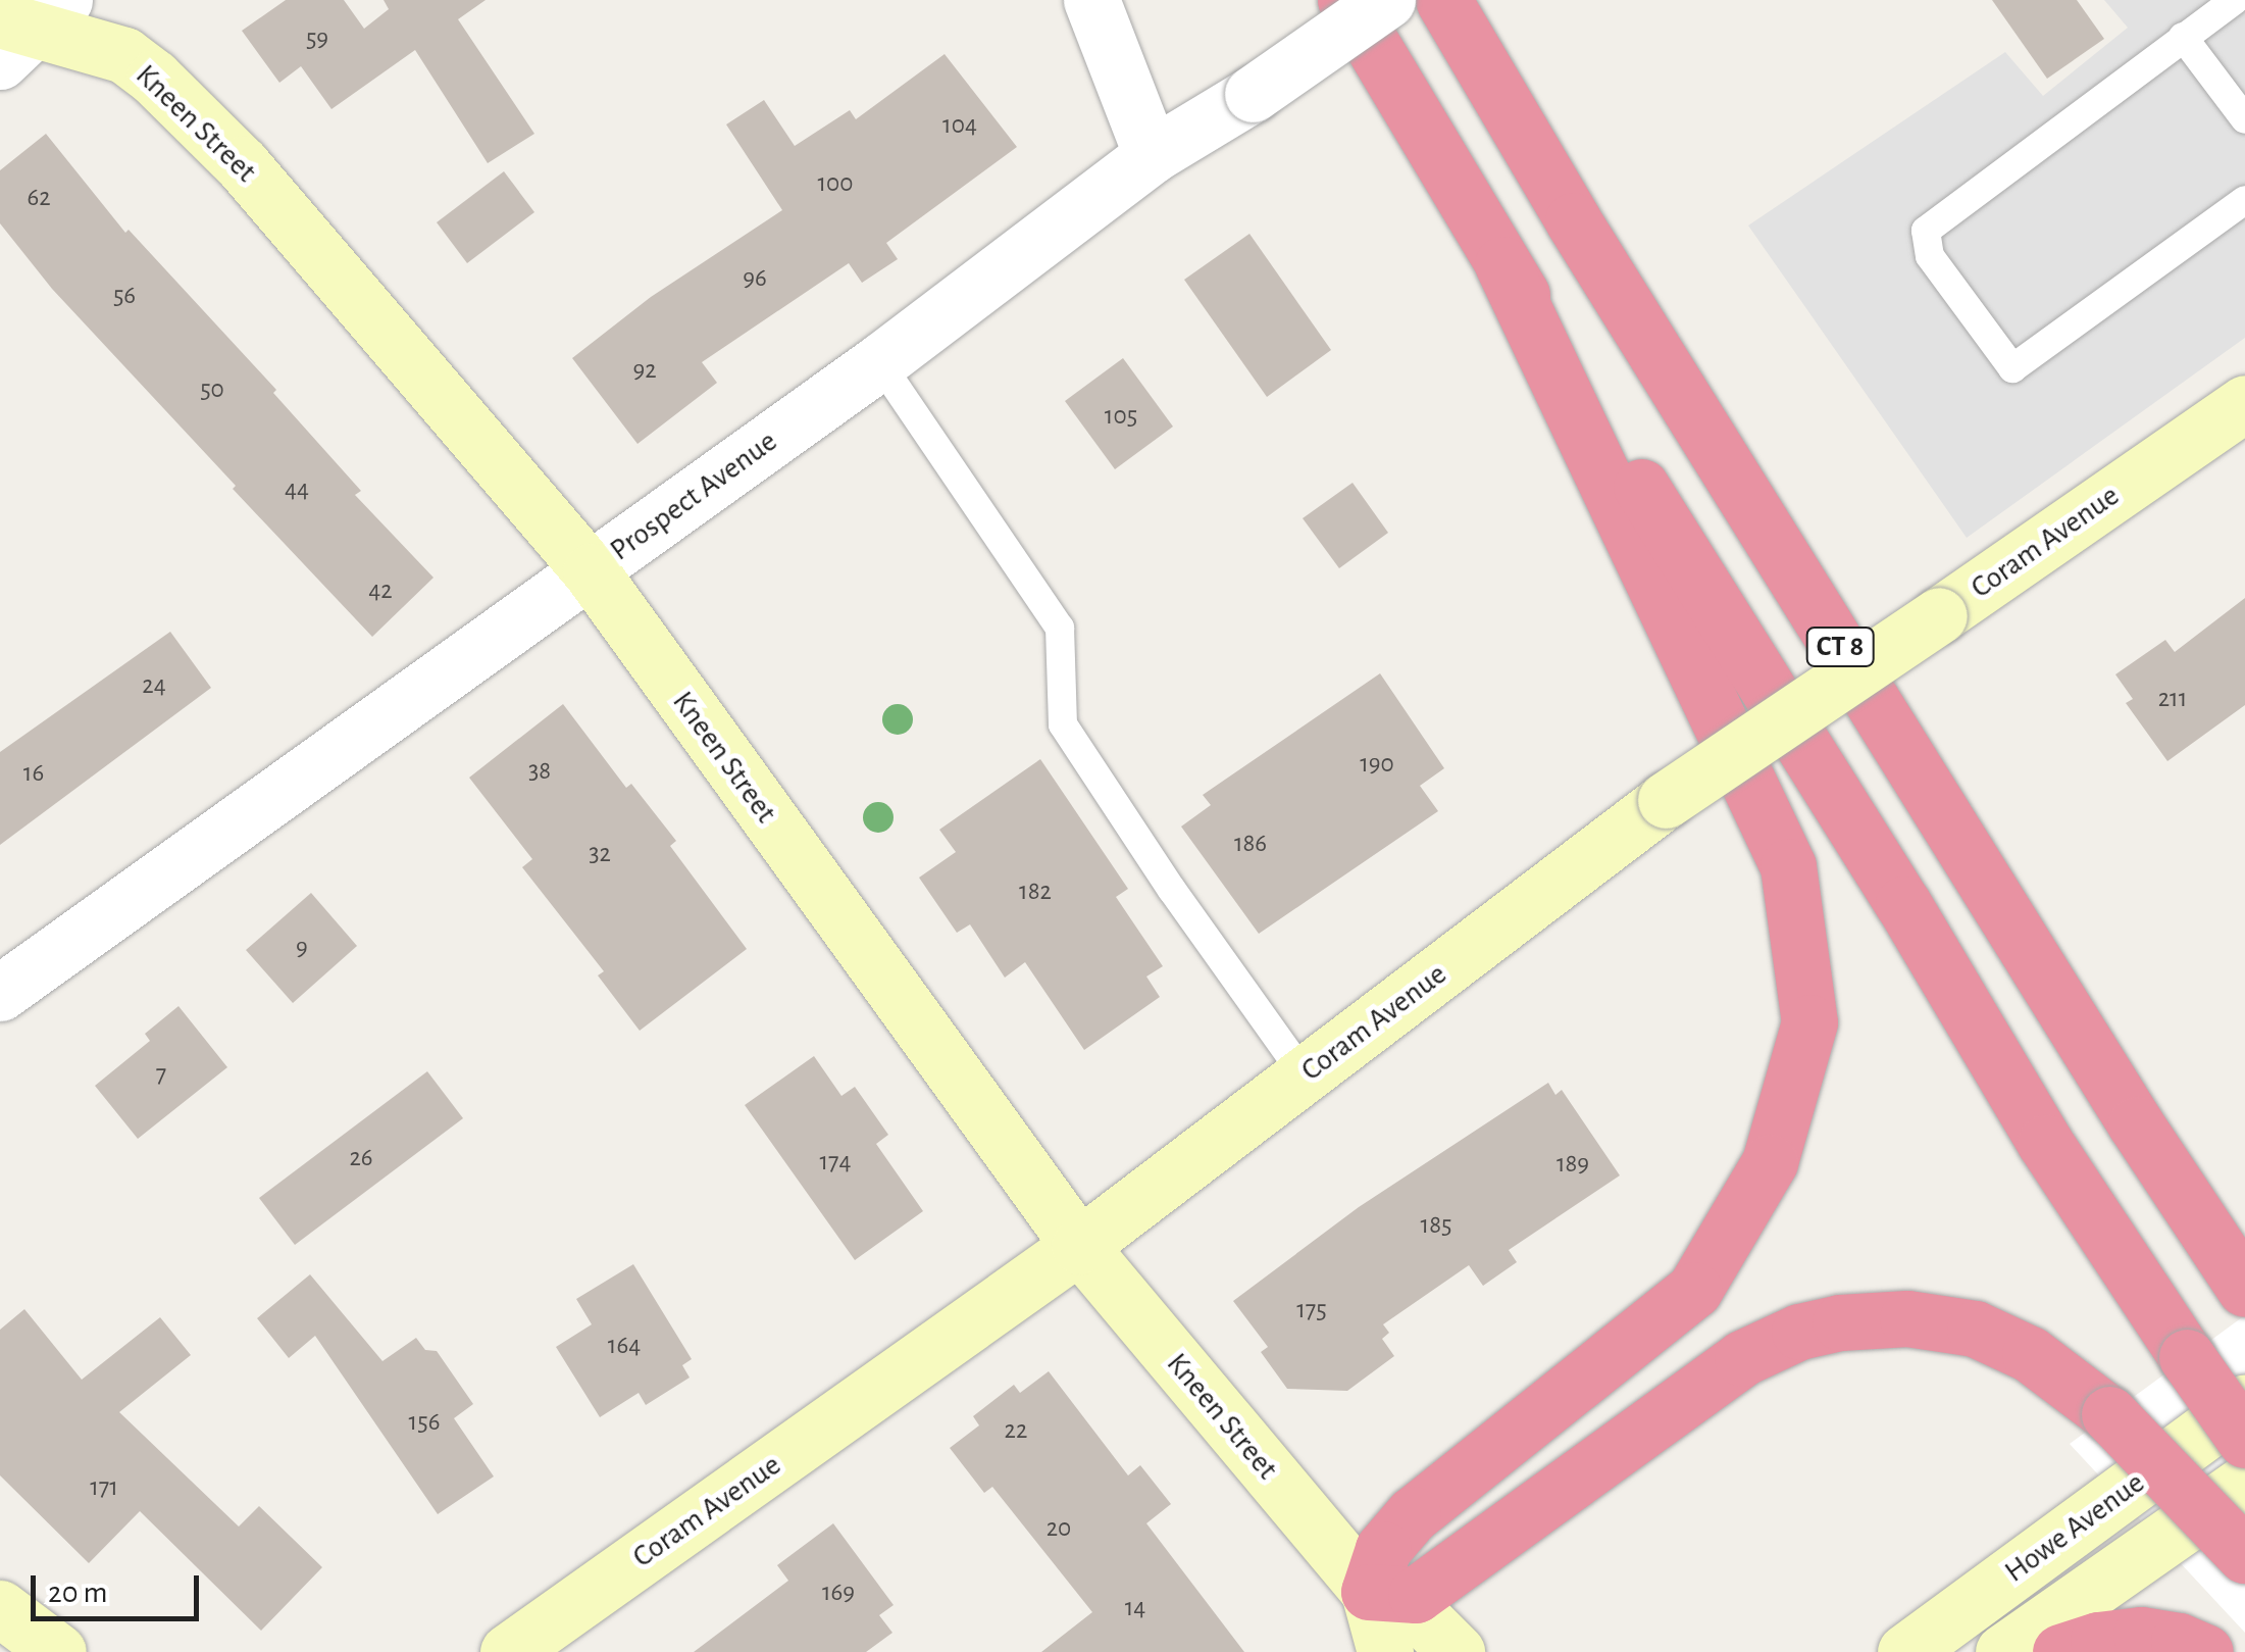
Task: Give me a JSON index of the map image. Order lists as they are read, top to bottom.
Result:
{
  "streets": {
    "highway": ["CT 8"],
    "street": [
      "Kneen Street",
      "Prospect Avenue",
      "Coram Avenue",
      "Howe Avenue"
    ]
  },
  "crossings": [
    ["Kneen Street", "Prospect Avenue"],
    ["Kneen Street", "Coram Avenue"]
  ],
  "house_numbers": [
    "59",
    "104",
    "100",
    "62",
    "96",
    "56",
    "92",
    "50",
    "105",
    "44",
    "42",
    "24",
    "211",
    "190",
    "38",
    "16",
    "186",
    "32",
    "182",
    "9",
    "7",
    "26",
    "174",
    "189",
    "185",
    "175",
    "164",
    "156",
    "22",
    "171",
    "20",
    "169",
    "14"
  ],
  "scale_bar": "20 m"
}
